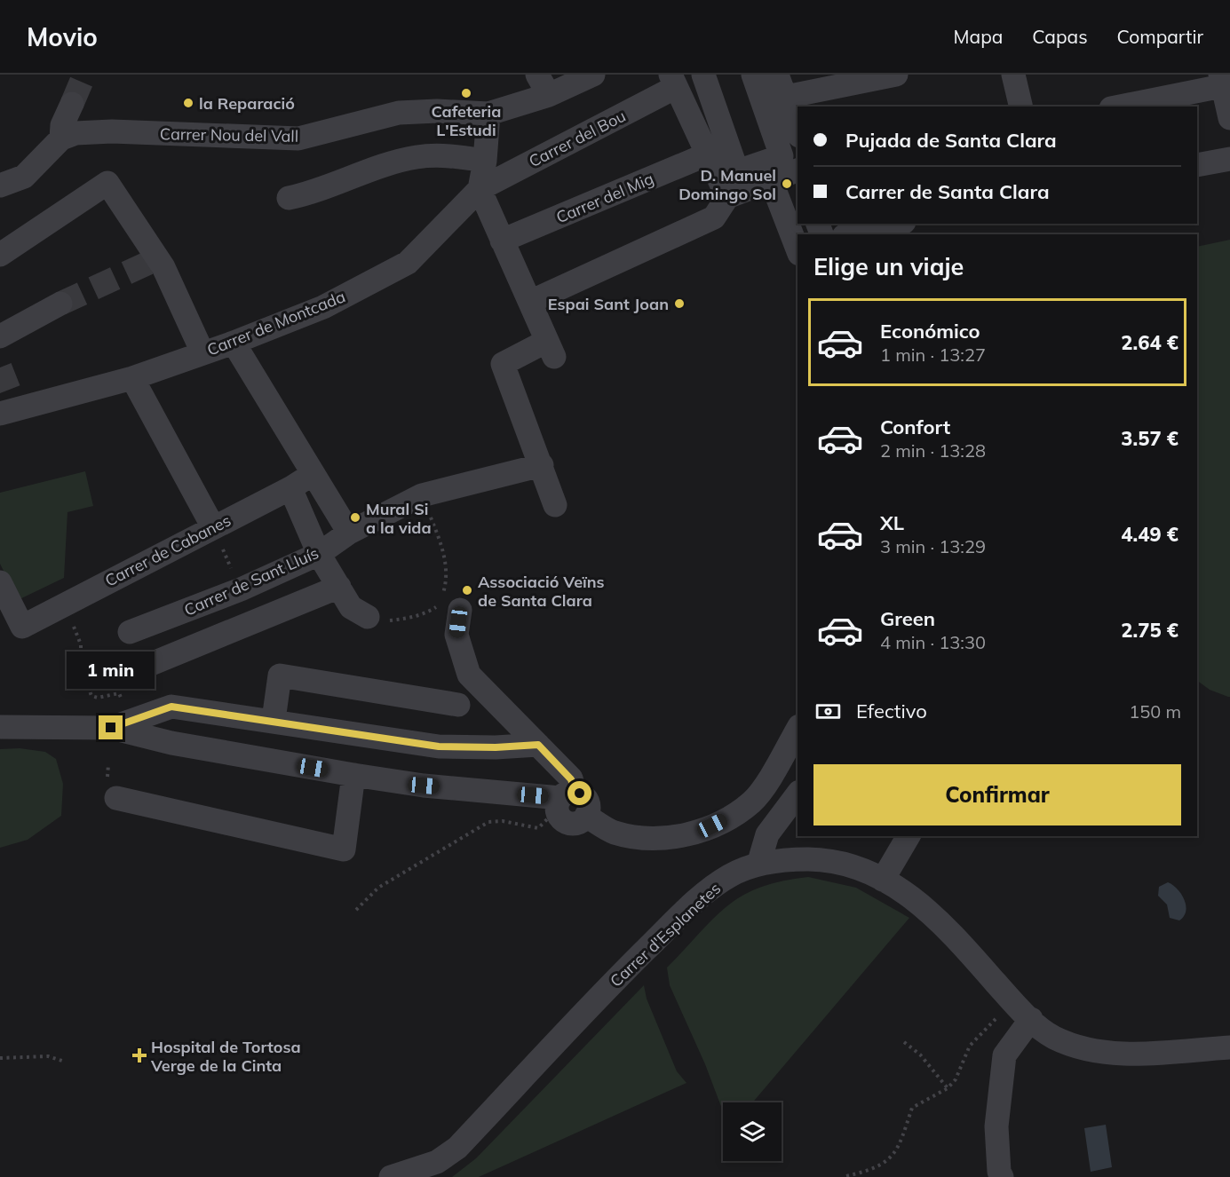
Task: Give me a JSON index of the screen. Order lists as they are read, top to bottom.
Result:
{
  "streets": {
    "street": [
      "Carrer Nou del Vall",
      "Carrer del Bou",
      "Carrer del Mig",
      "Carrer de Montcada",
      "Carrer de Cabanes",
      "Carrer de Sant Lluís",
      "Carrer d'Esplanetes"
    ]
  },
  "crossings": [
    ["Carrer del Bou", "Carrer de Montcada"]
  ],
  "places": {
    "other": [
      "Cafeteria L'Estudi",
      "la Reparació",
      "D. Manuel Domingo Sol",
      "Espai Sant Joan",
      "Mural Si a la vida",
      "Associació Veïns de Santa Clara"
    ],
    "health": ["Hospital de Tortosa Verge de la Cinta"]
  },
  "page": {
    "header": "Movio",
    "nav": ["Mapa", "Capas", "Compartir"],
    "banner": ["Pujada de Santa Clara", "Carrer de Santa Clara"],
    "heading": "Elige un viaje",
    "list": [
      {
        "name": "Económico",
        "note": "1 min · 13:27",
        "value": "2.64 €"
      },
      {
        "name": "Confort",
        "note": "2 min · 13:28",
        "value": "3.57 €"
      },
      {
        "name": "XL",
        "note": "3 min · 13:29",
        "value": "4.49 €"
      },
      {
        "name": "Green",
        "note": "4 min · 13:30",
        "value": "2.75 €"
      }
    ],
    "bubble": "1 min",
    "pay": ["Efectivo", "150 m"],
    "buttons": "Confirmar"
  }
}
